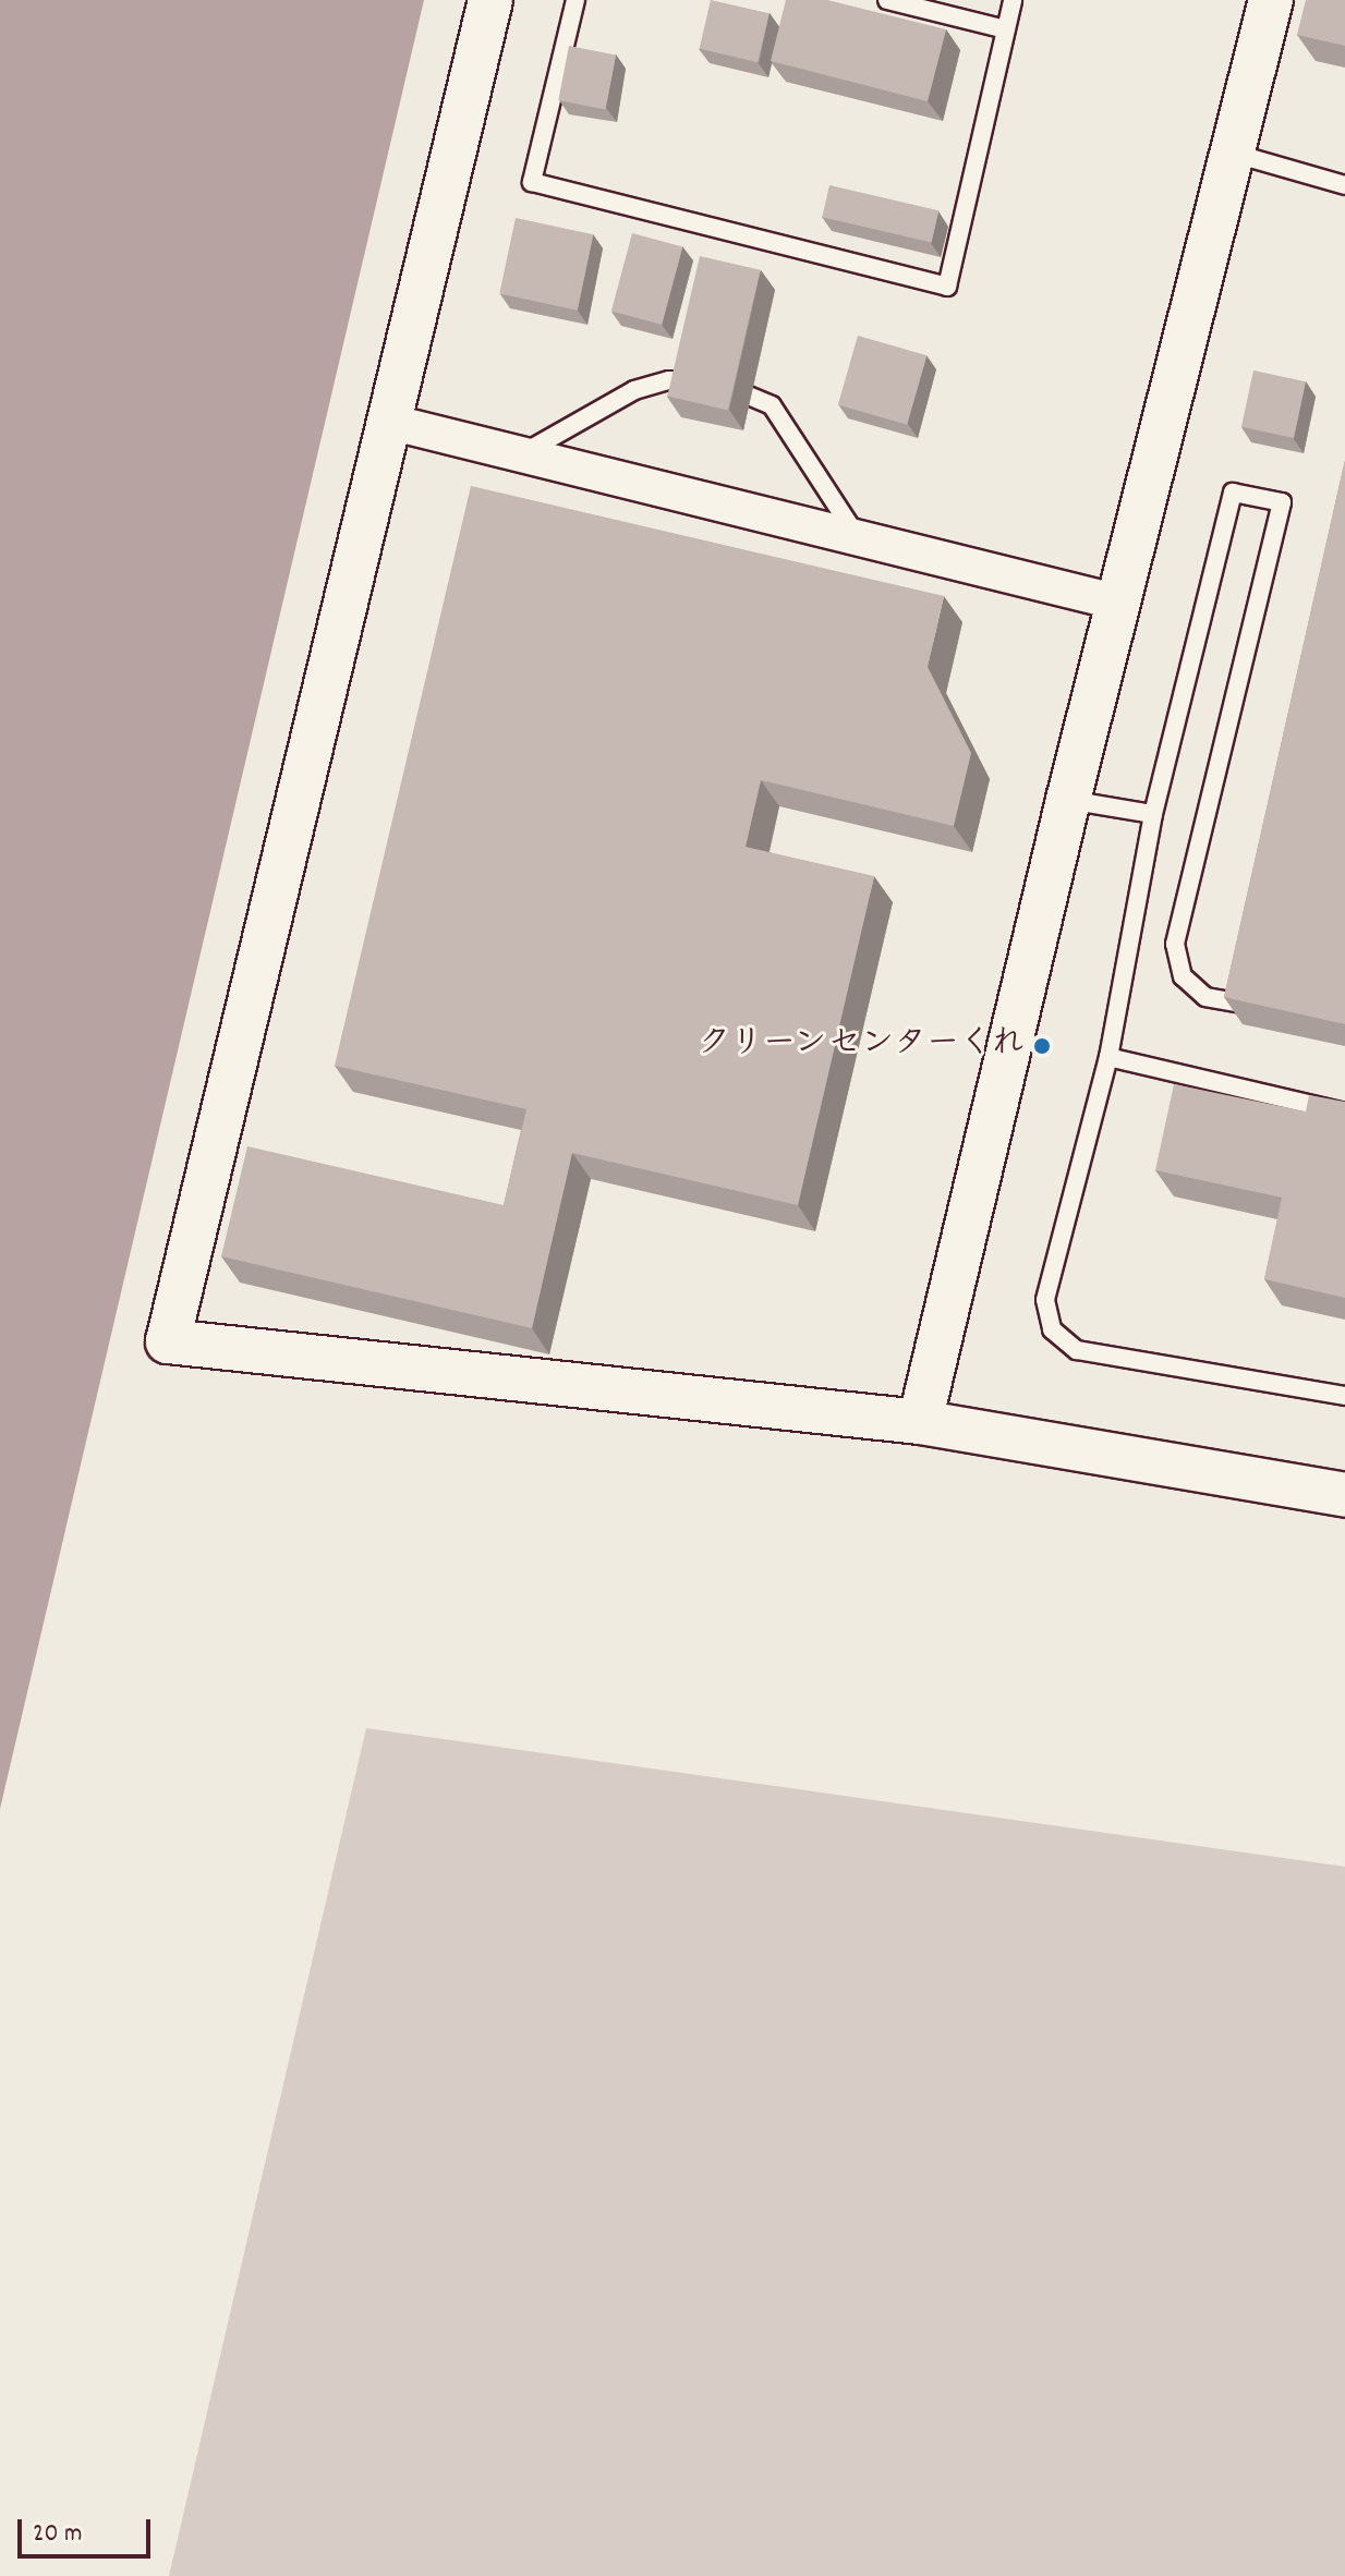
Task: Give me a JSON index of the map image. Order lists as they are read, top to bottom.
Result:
{
  "places": ["クリーンセンターくれ"],
  "scale_bar": "20 m"
}
